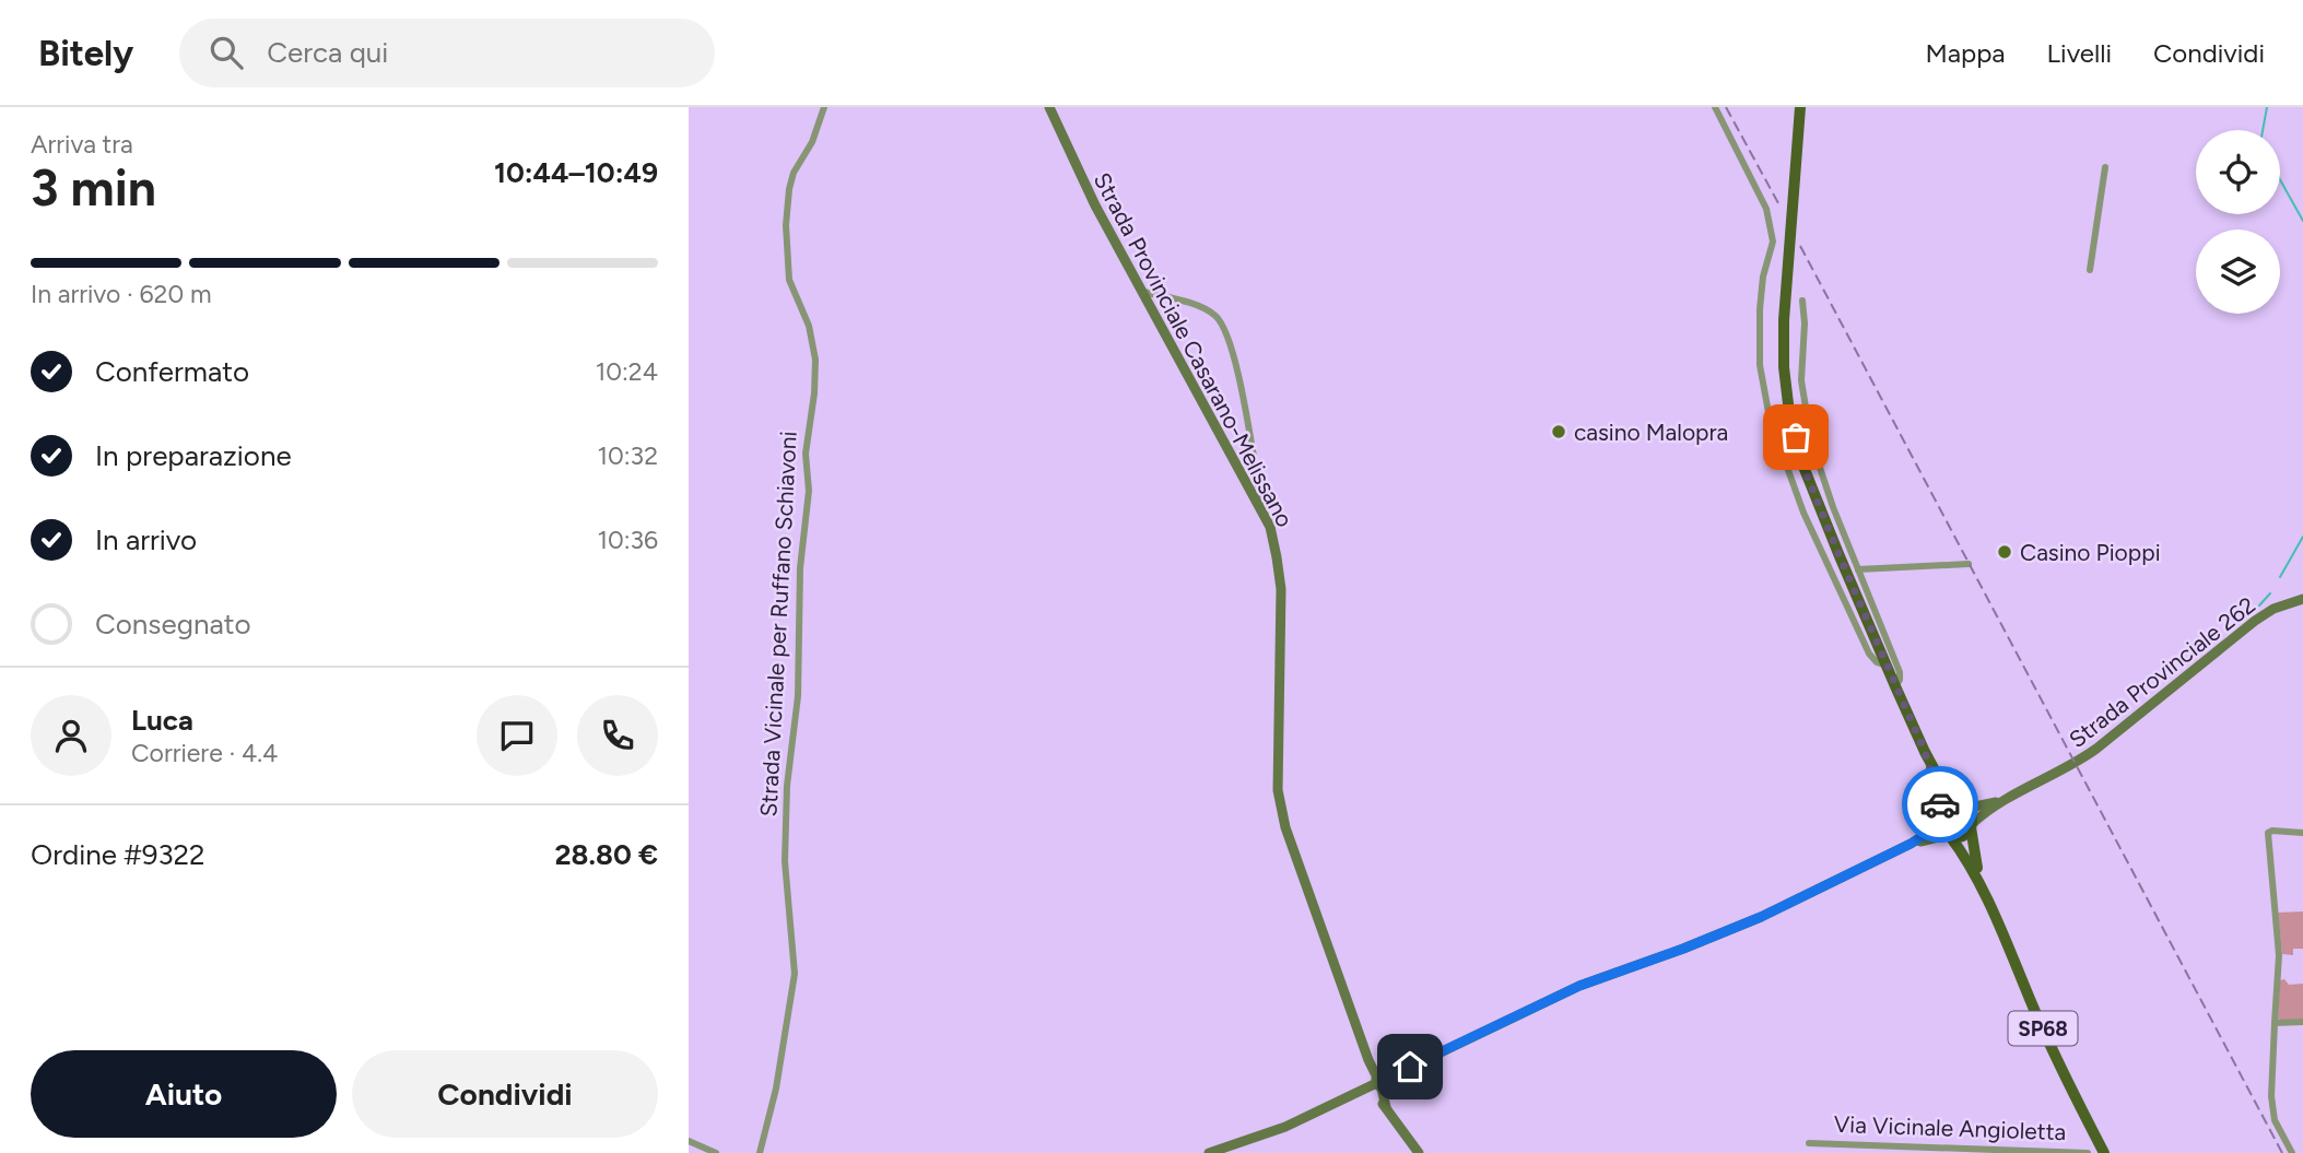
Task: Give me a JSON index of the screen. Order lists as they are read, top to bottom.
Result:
{
  "streets": {
    "main road": ["SP68"],
    "street": [
      "Strada Provinciale Casarano-Melissano",
      "Strada Vicinale per Ruffano Schiavoni",
      "Strada Provinciale 262",
      "Via Vicinale Angioletta"
    ]
  },
  "places": ["casino Malopra", "Casino Pioppi"],
  "page": {
    "header": "Bitely",
    "search": "Cerca qui",
    "nav": ["Mappa", "Livelli", "Condividi"],
    "heading": ["3 min", "Arriva tra", "10:44–10:49"],
    "panel": [
      "Luca",
      "Corriere · 4.4",
      "Ordine #9322",
      "28.80 €"
    ],
    "bar": "In arrivo · 620 m",
    "list": [
      ["Confermato", "10:24"],
      ["In preparazione", "10:32"],
      ["In arrivo", "10:36"],
      "Consegnato"
    ],
    "buttons": ["Aiuto", "Condividi"]
  }
}
